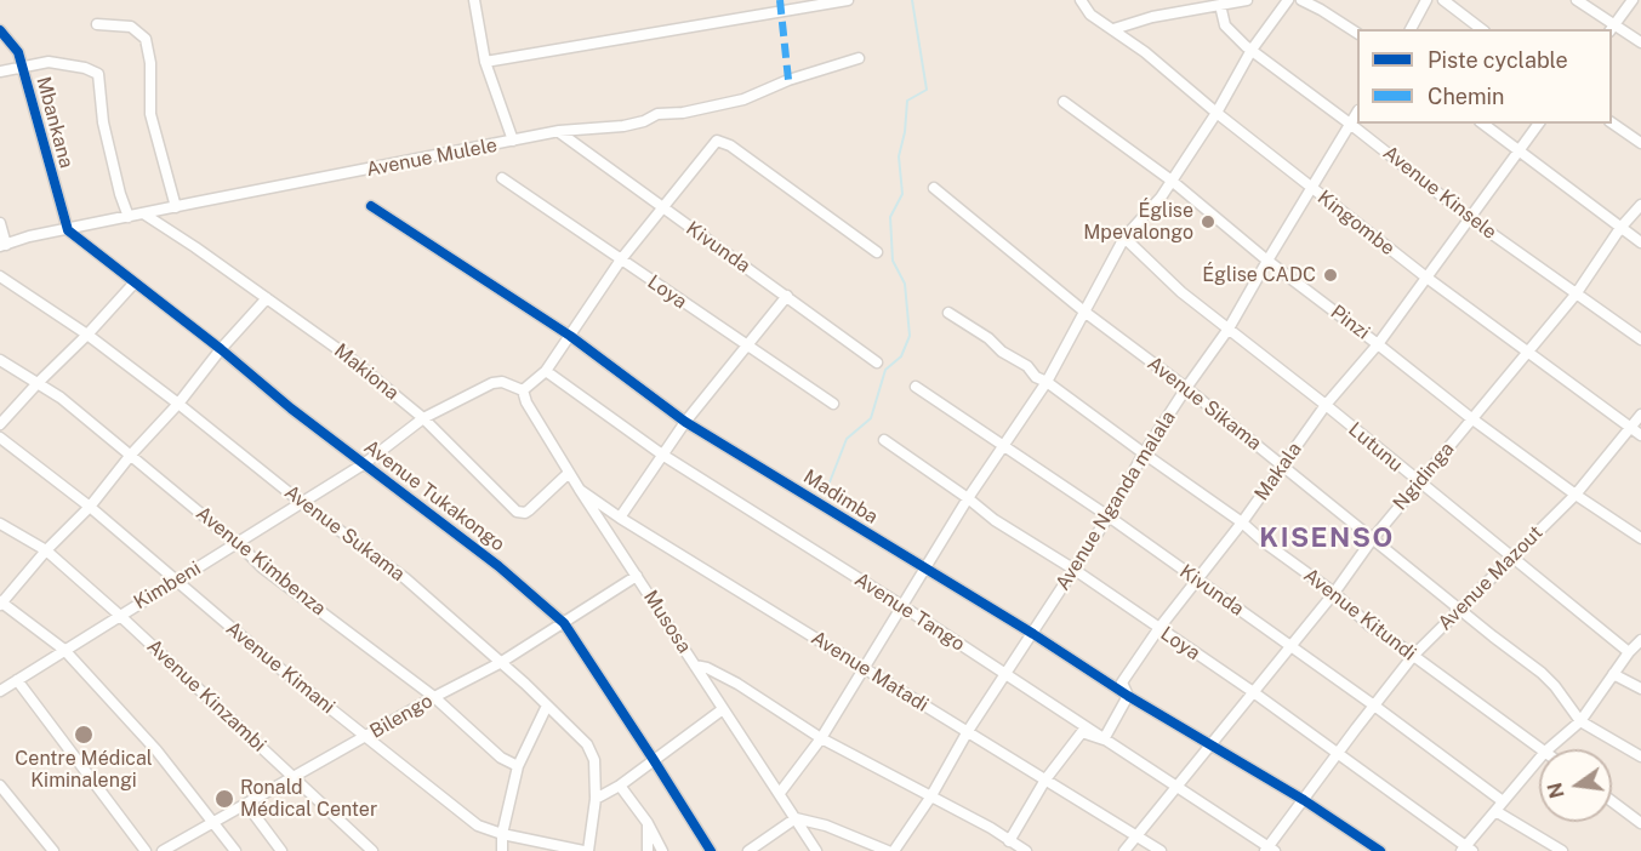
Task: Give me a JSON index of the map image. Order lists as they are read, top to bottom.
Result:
{
  "streets": {
    "street": [
      "Mbankana",
      "Avenue Mulele",
      "Avenue Kinsele",
      "Kingombe",
      "Kivunda",
      "Loya",
      "Pinzi",
      "Makiona",
      "Avenue Sikama",
      "Lutunu",
      "Makala",
      "Ngidinga",
      "Avenue Tukakongo",
      "Madimba",
      "Avenue Nganda malala",
      "Avenue Sukama",
      "Avenue Kimbenza",
      "Avenue Mazout",
      "Kimbeni",
      "Avenue Tango",
      "Avenue Kitundi",
      "Musosa",
      "Avenue Kimani",
      "Avenue Matadi",
      "Avenue Kinzambi",
      "Bilengo"
    ]
  },
  "crossings": [
    ["Mbankana", "Avenue Mulele"],
    ["Mbankana", "Avenue Tukakongo"],
    ["Avenue Mulele", "Kivunda"],
    ["Avenue Mulele", "Makiona"],
    ["Avenue Mulele", "Avenue Tukakongo"],
    ["Avenue Kinsele", "Makala"],
    ["Avenue Kinsele", "Ngidinga"],
    ["Avenue Kinsele", "Avenue Nganda malala"],
    ["Kingombe", "Makala"],
    ["Kingombe", "Ngidinga"],
    ["Kingombe", "Avenue Nganda malala"],
    ["Kingombe", "Avenue Mazout"],
    ["Kivunda", "Makala"],
    ["Kivunda", "Ngidinga"],
    ["Kivunda", "Avenue Nganda malala"],
    ["Kivunda", "Avenue Mazout"],
    ["Loya", "Makala"],
    ["Loya", "Ngidinga"],
    ["Loya", "Avenue Nganda malala"],
    ["Loya", "Avenue Mazout"],
    ["Pinzi", "Makala"],
    ["Pinzi", "Ngidinga"],
    ["Pinzi", "Avenue Nganda malala"],
    ["Pinzi", "Avenue Mazout"],
    ["Makiona", "Kimbeni"],
    ["Makiona", "Musosa"],
    ["Avenue Sikama", "Makala"],
    ["Avenue Sikama", "Ngidinga"],
    ["Avenue Sikama", "Avenue Nganda malala"],
    ["Avenue Sikama", "Avenue Mazout"],
    ["Lutunu", "Makala"],
    ["Lutunu", "Ngidinga"],
    ["Lutunu", "Avenue Nganda malala"],
    ["Lutunu", "Avenue Mazout"],
    ["Makala", "Madimba"],
    ["Makala", "Avenue Tango"],
    ["Makala", "Avenue Kitundi"],
    ["Ngidinga", "Madimba"],
    ["Ngidinga", "Avenue Tango"],
    ["Ngidinga", "Avenue Kitundi"],
    ["Ngidinga", "Avenue Matadi"],
    ["Avenue Tukakongo", "Kimbeni"],
    ["Avenue Tukakongo", "Bilengo"],
    ["Madimba", "Avenue Nganda malala"],
    ["Madimba", "Avenue Mazout"],
    ["Avenue Nganda malala", "Avenue Tango"],
    ["Avenue Nganda malala", "Avenue Kitundi"],
    ["Avenue Nganda malala", "Avenue Matadi"],
    ["Avenue Sukama", "Kimbeni"],
    ["Avenue Sukama", "Avenue Kimani"],
    ["Avenue Sukama", "Bilengo"],
    ["Avenue Kimbenza", "Kimbeni"],
    ["Avenue Kimbenza", "Bilengo"],
    ["Avenue Mazout", "Avenue Tango"],
    ["Avenue Mazout", "Avenue Kitundi"],
    ["Kimbeni", "Musosa"],
    ["Kimbeni", "Avenue Kimani"],
    ["Kimbeni", "Avenue Kinzambi"],
    ["Musosa", "Avenue Matadi"],
    ["Musosa", "Bilengo"],
    ["Avenue Kimani", "Bilengo"],
    ["Avenue Kinzambi", "Bilengo"]
  ],
  "districts": ["KISENSO"],
  "places": [
    "Église Mpevalongo",
    "Église CADC",
    "Centre Médical Kiminalengi",
    "Ronald Médical Center"
  ],
  "legend": ["Piste cyclable", "Chemin"],
  "north": "left"
}
